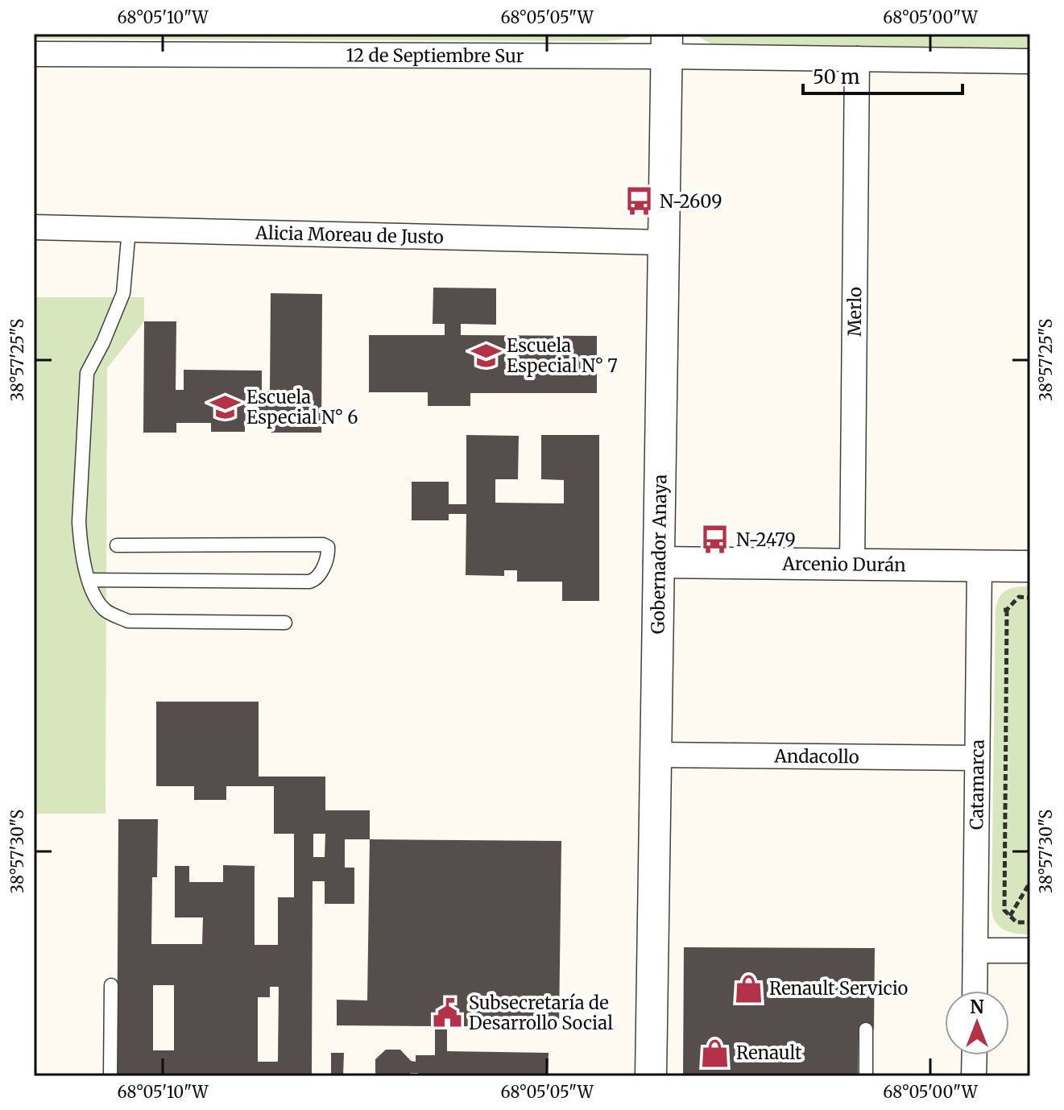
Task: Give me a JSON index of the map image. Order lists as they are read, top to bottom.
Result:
{
  "streets": {
    "street": [
      "12 de Septiembre Sur",
      "Alicia Moreau de Justo",
      "Merlo",
      "Gobernador Anaya",
      "Arcenio Durán",
      "Andacollo",
      "Catamarca"
    ]
  },
  "crossings": [
    ["12 de Septiembre Sur", "Merlo"],
    ["12 de Septiembre Sur", "Gobernador Anaya"],
    ["Alicia Moreau de Justo", "Gobernador Anaya"],
    ["Merlo", "Arcenio Durán"],
    ["Gobernador Anaya", "Arcenio Durán"],
    ["Gobernador Anaya", "Andacollo"],
    ["Arcenio Durán", "Catamarca"],
    ["Andacollo", "Catamarca"]
  ],
  "places": {
    "bus stop": ["N-2609", "N-2479"],
    "school or university": ["Escuela Especial N° 7", "Escuela Especial N° 6"],
    "shop": ["Renault Servicio", "Renault"],
    "public building": ["Subsecretaría de Desarrollo Social"]
  },
  "scale_bar": "50 m",
  "north": "top",
  "coordinates": [
    "68°05'10\"W",
    "68°05'05\"W",
    "68°05'00\"W",
    "38°57'25\"S",
    "38°57'30\"S"
  ]
}
